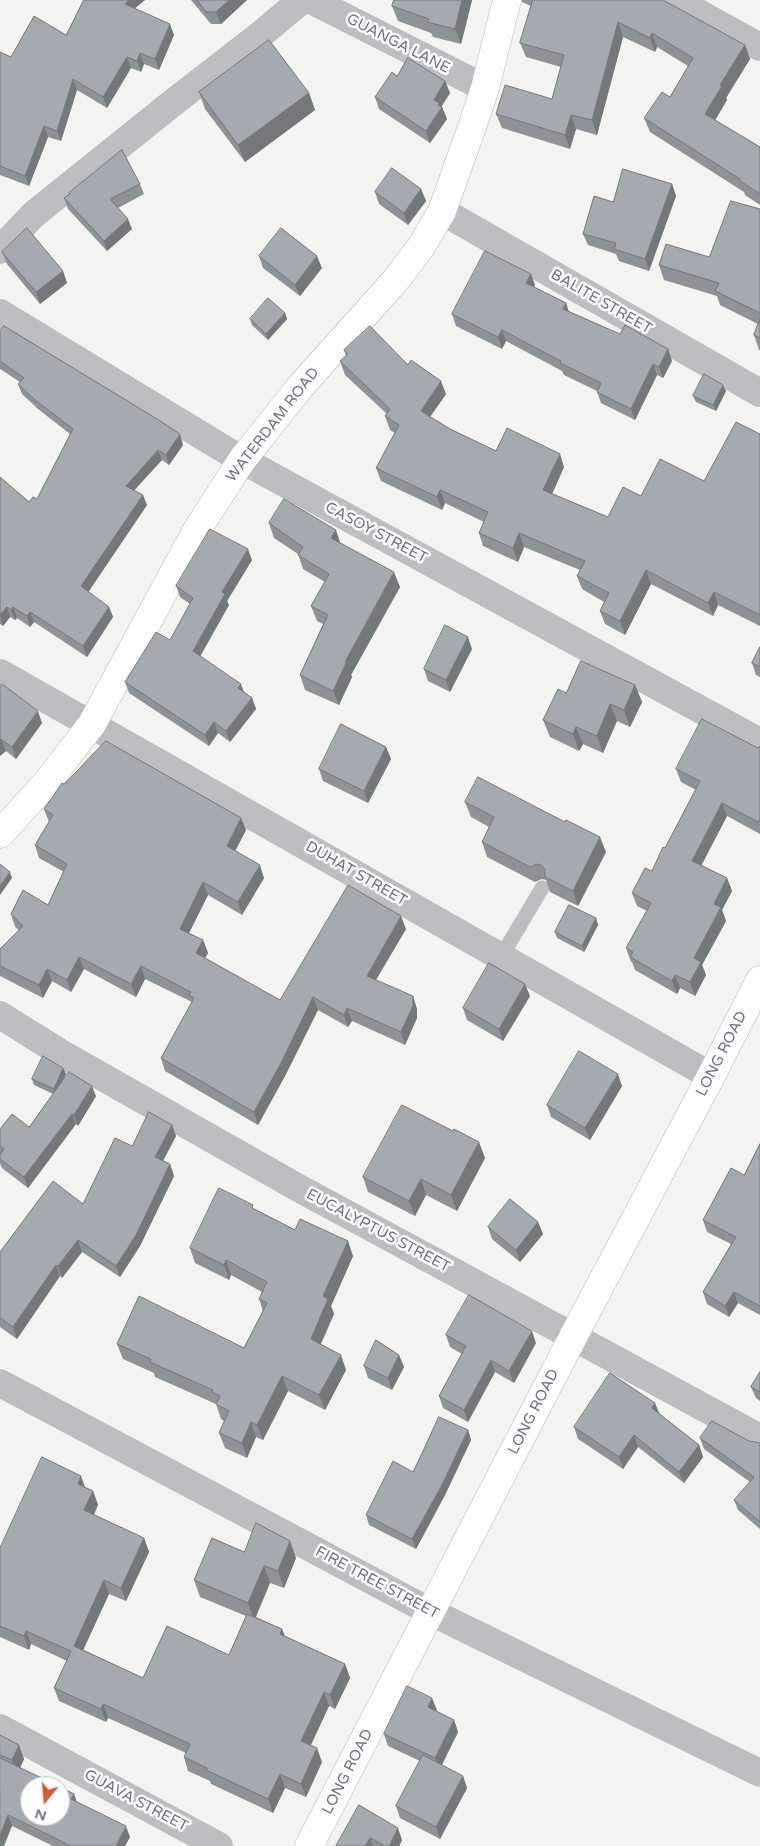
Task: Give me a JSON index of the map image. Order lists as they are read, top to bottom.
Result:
{
  "streets": {
    "street": [
      "GUANGA LANE",
      "BALITE STREET",
      "WATERDAM ROAD",
      "CASOY STREET",
      "DUHAT STREET",
      "LONG ROAD",
      "EUCALYPTUS STREET",
      "FIRE TREE STREET",
      "GUAVA STREET"
    ]
  },
  "crossings": [
    ["GUANGA LANE", "WATERDAM ROAD"],
    ["BALITE STREET", "WATERDAM ROAD"],
    ["WATERDAM ROAD", "CASOY STREET"],
    ["WATERDAM ROAD", "DUHAT STREET"],
    ["DUHAT STREET", "LONG ROAD"],
    ["LONG ROAD", "EUCALYPTUS STREET"],
    ["LONG ROAD", "FIRE TREE STREET"]
  ],
  "north": "bottom"
}
